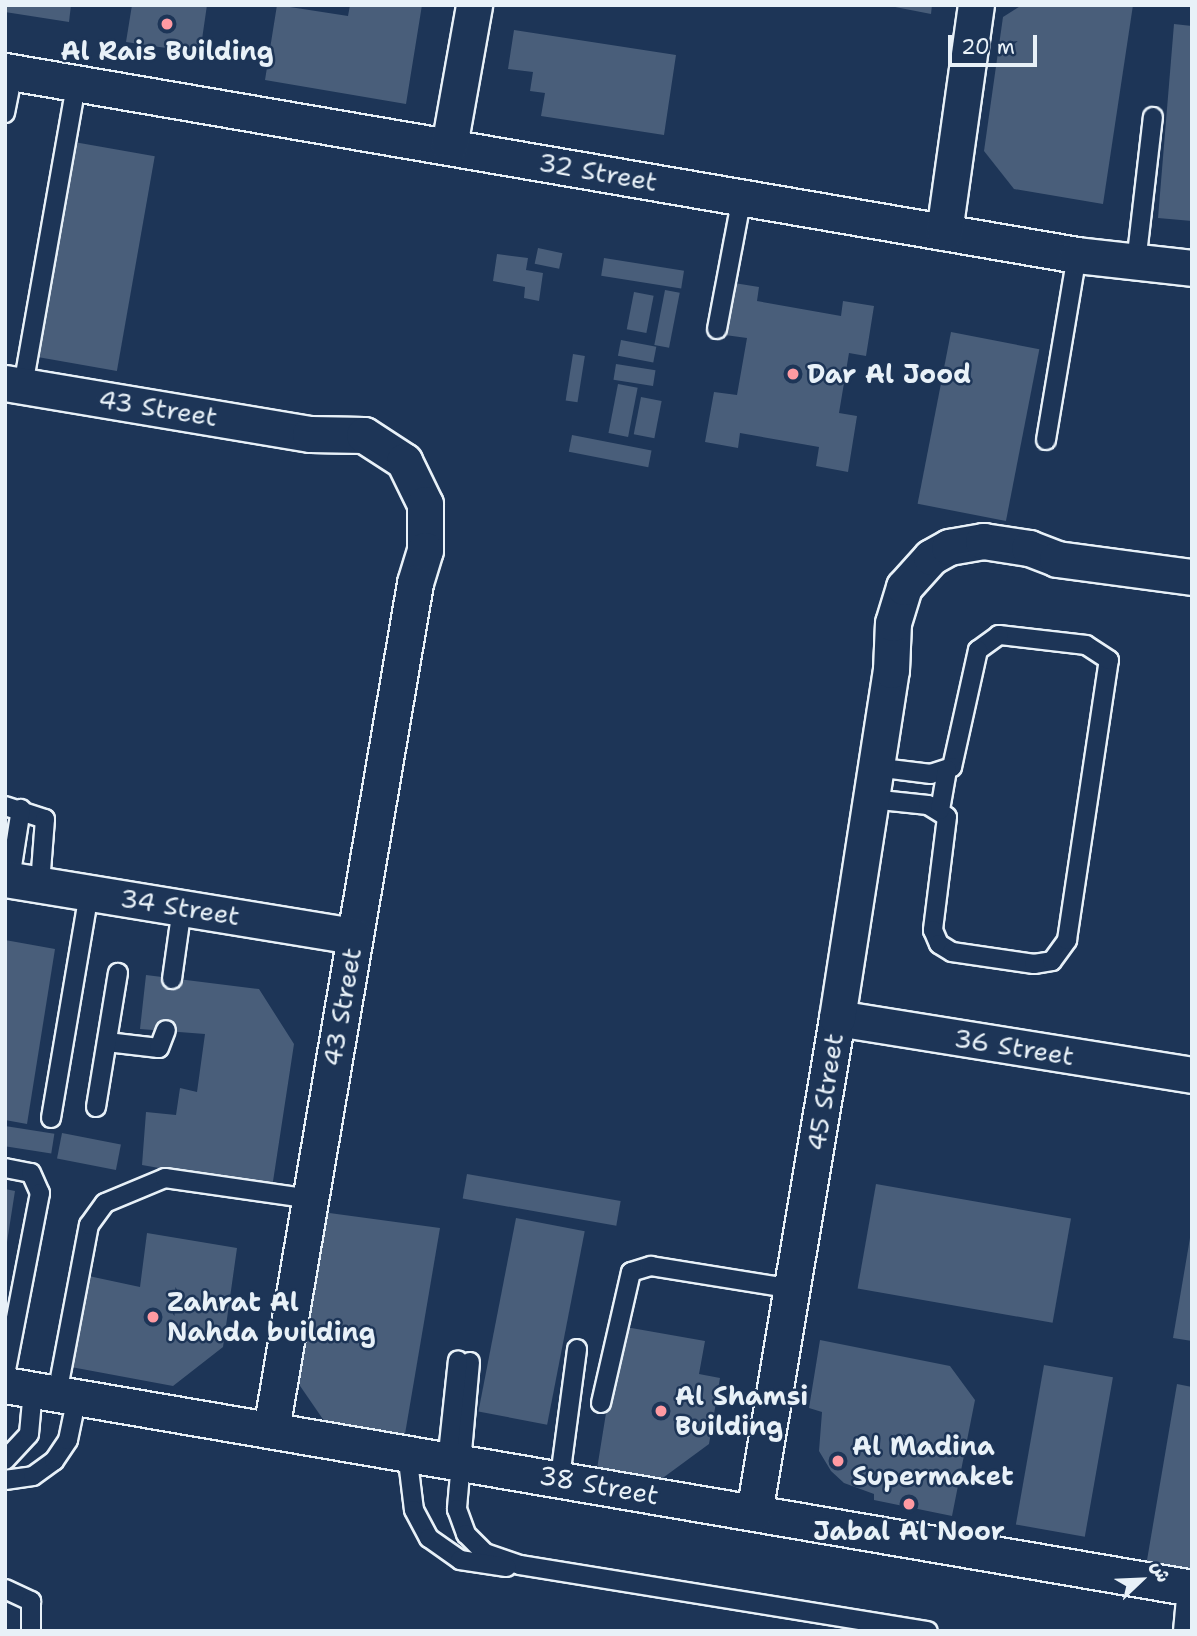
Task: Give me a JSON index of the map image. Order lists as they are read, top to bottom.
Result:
{
  "streets": {
    "street": [
      "32 Street",
      "43 Street",
      "34 Street",
      "36 Street",
      "45 Street",
      "38 Street"
    ]
  },
  "crossings": [
    ["43 Street", "34 Street"],
    ["43 Street", "38 Street"],
    ["36 Street", "45 Street"],
    ["45 Street", "38 Street"]
  ],
  "places": [
    "Al Rais Building",
    "Dar Al Jood",
    "Zahrat Al Nahda building",
    "Al Shamsi Building",
    "Al Madina Supermaket",
    "Jabal Al Noor"
  ],
  "scale_bar": "20 m",
  "north": "top right"
}
